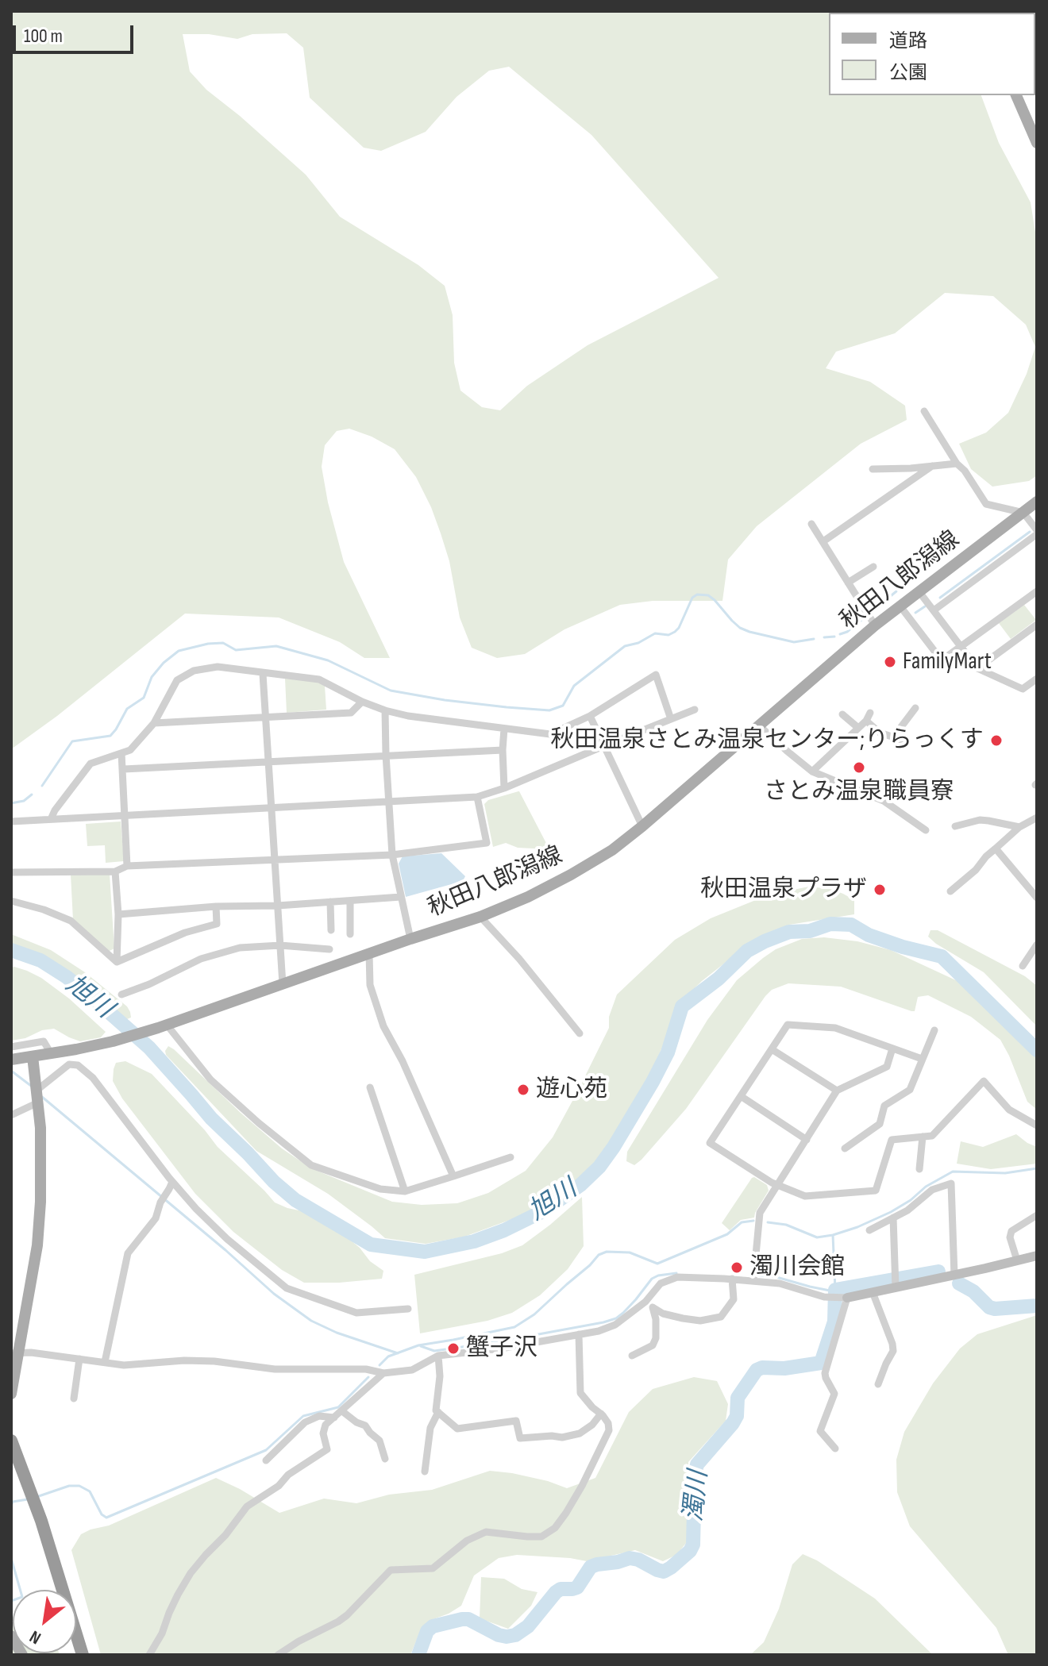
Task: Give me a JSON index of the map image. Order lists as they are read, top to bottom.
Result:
{
  "streets": {
    "main road": ["秋田八郎潟線"]
  },
  "water": ["旭川", "濁川"],
  "places": [
    "FamilyMart",
    "秋田温泉さとみ温泉センター;りらっくす",
    "さとみ温泉職員寮",
    "秋田温泉プラザ",
    "遊心苑",
    "濁川会館",
    "蟹子沢"
  ],
  "legend": ["道路", "公園"],
  "scale_bar": "100 m",
  "north": "bottom left"
}
